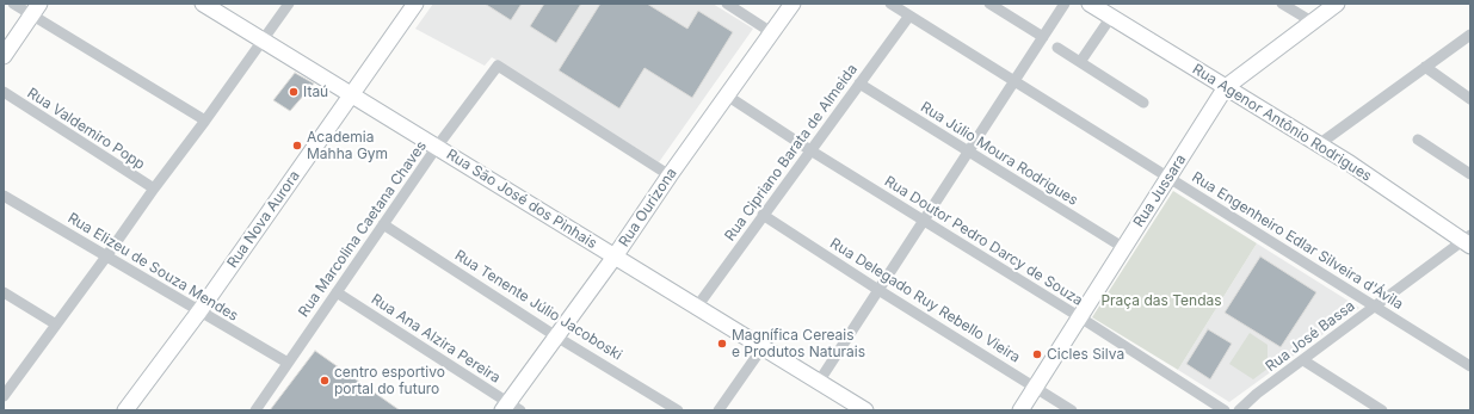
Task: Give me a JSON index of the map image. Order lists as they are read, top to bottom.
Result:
{
  "streets": {
    "street": [
      "Rua Agenor Antônio Rodrigues",
      "Rua Valdemiro Popp",
      "Rua Cipriano Barata de Almeida",
      "Rua Júlio Moura Rodrigues",
      "Rua Jussara",
      "Rua São José dos Pinhais",
      "Rua Ourizona",
      "Rua Nova Aurora",
      "Rua Marcolina Caetana Chaves",
      "Rua Doutor Pedro Darcy de Souza",
      "Rua Engenheiro Edlar Silveira d'Ávila",
      "Rua Elizeu de Souza Mendes",
      "Rua Delegado Ruy Rebello Vieira",
      "Rua Tenente Júlio Jacoboski",
      "Rua José Bassa",
      "Rua Ana Alzira Pereira"
    ]
  },
  "crossings": [
    ["Rua Agenor Antônio Rodrigues", "Rua Jussara"],
    ["Rua Agenor Antônio Rodrigues", "Rua José Bassa"],
    ["Rua Cipriano Barata de Almeida", "Rua Júlio Moura Rodrigues"],
    ["Rua Cipriano Barata de Almeida", "Rua São José dos Pinhais"],
    ["Rua Cipriano Barata de Almeida", "Rua Doutor Pedro Darcy de Souza"],
    ["Rua Cipriano Barata de Almeida", "Rua Engenheiro Edlar Silveira d'Ávila"],
    ["Rua Cipriano Barata de Almeida", "Rua Delegado Ruy Rebello Vieira"],
    ["Rua Júlio Moura Rodrigues", "Rua Jussara"],
    ["Rua Jussara", "Rua Doutor Pedro Darcy de Souza"],
    ["Rua Jussara", "Rua Engenheiro Edlar Silveira d'Ávila"],
    ["Rua Jussara", "Rua Delegado Ruy Rebello Vieira"],
    ["Rua São José dos Pinhais", "Rua Ourizona"],
    ["Rua São José dos Pinhais", "Rua Nova Aurora"],
    ["Rua São José dos Pinhais", "Rua Marcolina Caetana Chaves"],
    ["Rua Ourizona", "Rua Marcolina Caetana Chaves"],
    ["Rua Ourizona", "Rua Doutor Pedro Darcy de Souza"],
    ["Rua Ourizona", "Rua Tenente Júlio Jacoboski"],
    ["Rua Ourizona", "Rua Ana Alzira Pereira"],
    ["Rua Nova Aurora", "Rua Elizeu de Souza Mendes"],
    ["Rua Marcolina Caetana Chaves", "Rua Elizeu de Souza Mendes"],
    ["Rua Marcolina Caetana Chaves", "Rua Tenente Júlio Jacoboski"],
    ["Rua Marcolina Caetana Chaves", "Rua Ana Alzira Pereira"],
    ["Rua Engenheiro Edlar Silveira d'Ávila", "Rua José Bassa"]
  ],
  "parks": ["Praça das Tendas"],
  "places": [
    "Itaú",
    "Academia Mahha Gym",
    "Magnífica Cereais e Produtos Naturais",
    "Cicles Silva",
    "centro esportivo portal do futuro"
  ]
}
